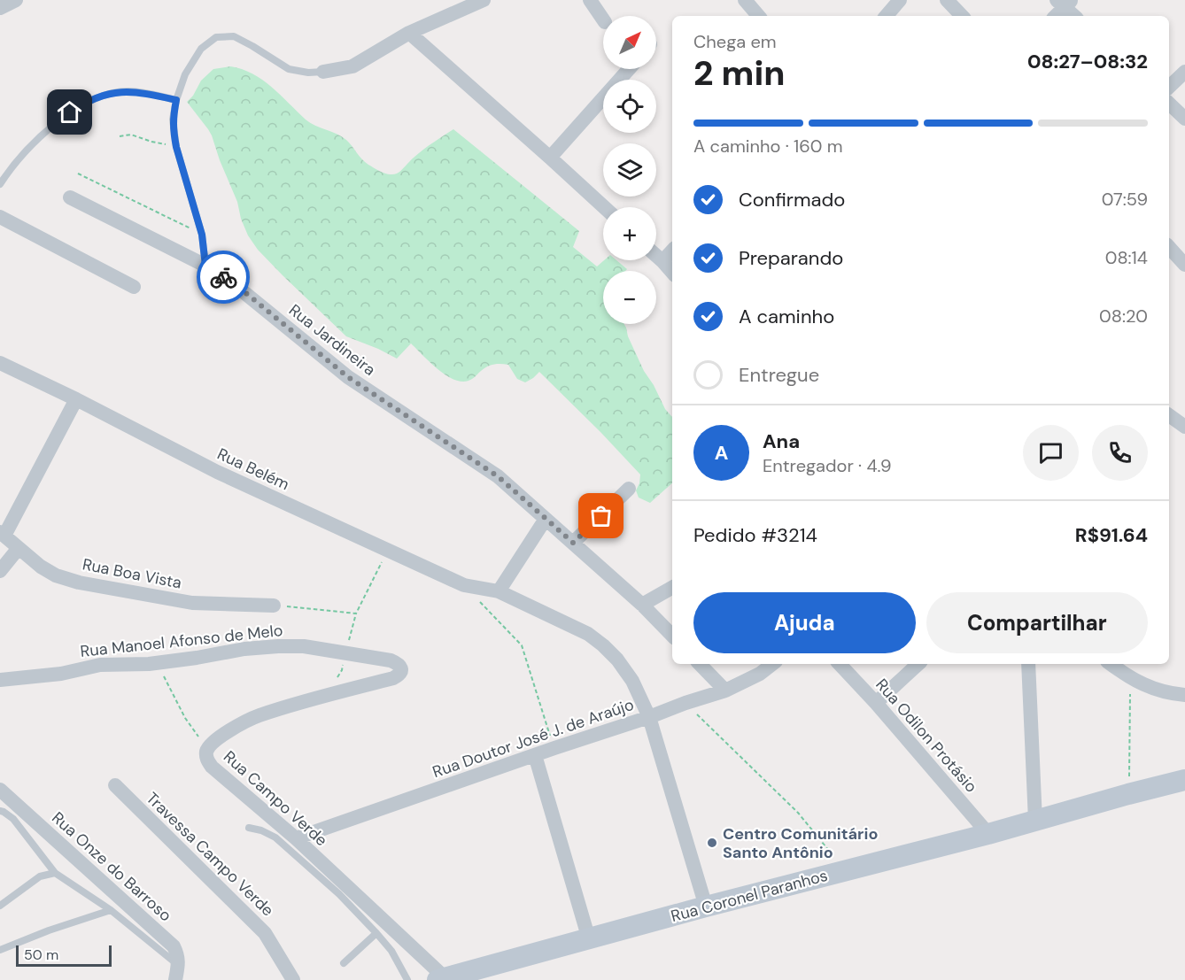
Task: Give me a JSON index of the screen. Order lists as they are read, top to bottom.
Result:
{
  "streets": {
    "street": [
      "Rua Jardineira",
      "Rua Belém",
      "Rua Boa Vista",
      "Rua Manoel Afonso de Melo",
      "Rua Odilon Protásio",
      "Rua Doutor José J. de Araújo",
      "Rua Campo Verde",
      "Travessa Campo Verde",
      "Rua Onze do Barroso",
      "Rua Coronel Paranhos"
    ]
  },
  "crossings": [
    ["Rua Belém", "Rua Doutor José J. de Araújo"],
    ["Rua Belém", "Rua Coronel Paranhos"],
    ["Rua Manoel Afonso de Melo", "Rua Campo Verde"],
    ["Rua Odilon Protásio", "Rua Coronel Paranhos"],
    ["Rua Doutor José J. de Araújo", "Rua Campo Verde"],
    ["Rua Campo Verde", "Rua Coronel Paranhos"]
  ],
  "places": ["Centro Comunitário Santo Antônio"],
  "scale_bar": "50 m",
  "north": "top right",
  "page": {
    "map_buttons": ["+", "−"],
    "heading": ["2 min", "Chega em", "08:27–08:32"],
    "panel": [
      "Ana",
      "Entregador · 4.9",
      "Pedido #3214",
      "R$91.64"
    ],
    "bar": "A caminho · 160 m",
    "list": [
      ["Confirmado", "07:59"],
      ["Preparando", "08:14"],
      ["A caminho", "08:20"],
      "Entregue"
    ],
    "round": "A",
    "buttons": ["Ajuda", "Compartilhar"],
    "scale": "50 m"
  }
}
